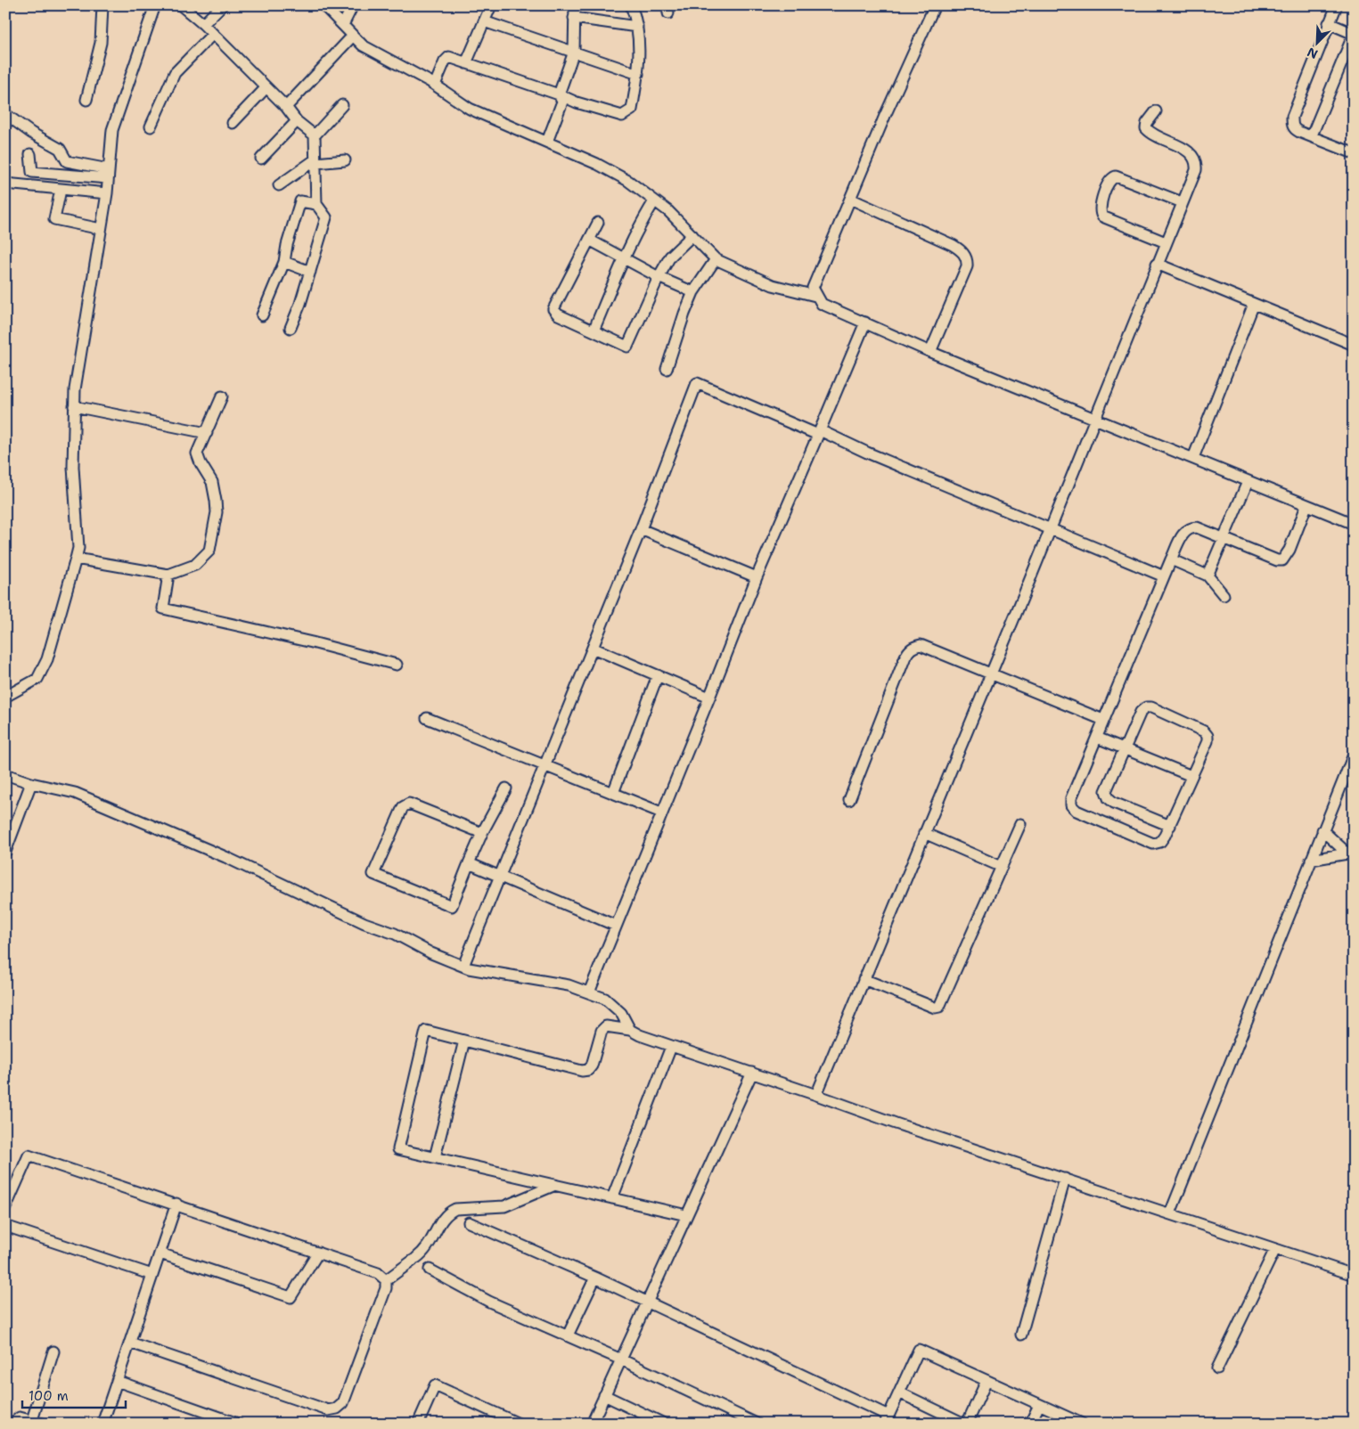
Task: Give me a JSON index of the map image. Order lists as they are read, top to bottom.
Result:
{
  "scale_bar": "100 m",
  "north": "bottom left"
}
